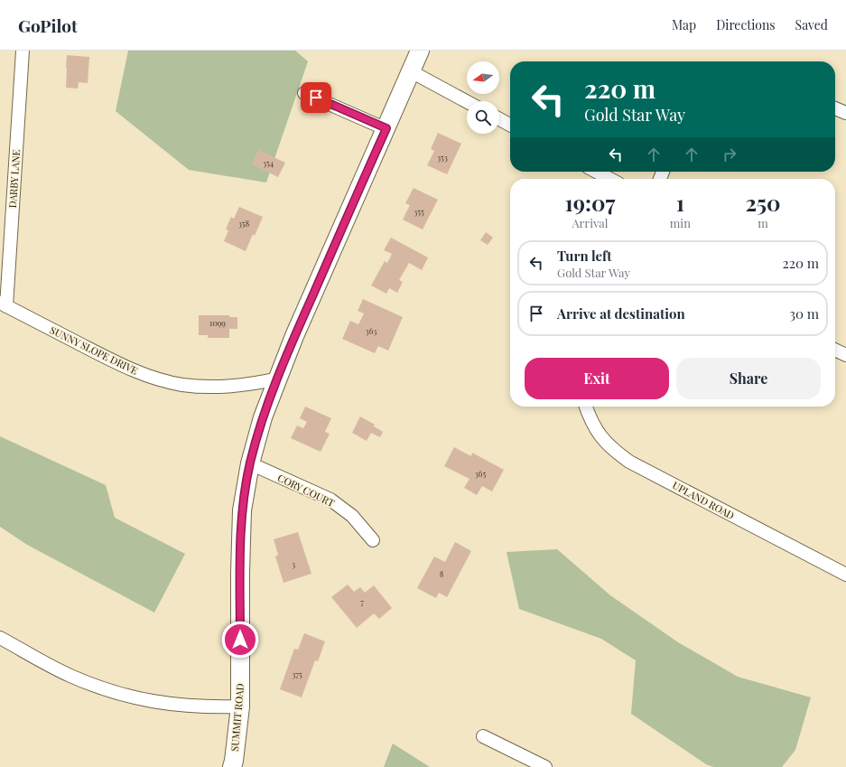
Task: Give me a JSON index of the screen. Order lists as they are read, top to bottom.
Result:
{
  "streets": {
    "main road": ["SUMMIT ROAD"],
    "street": [
      "DARBY LANE",
      "SUNNY SLOPE DRIVE",
      "CORY COURT",
      "UPLAND ROAD"
    ]
  },
  "crossings": [
    ["DARBY LANE", "SUNNY SLOPE DRIVE"],
    ["SUNNY SLOPE DRIVE", "SUMMIT ROAD"],
    ["CORY COURT", "SUMMIT ROAD"]
  ],
  "house_numbers": [
    "353",
    "354",
    "355",
    "358",
    "1099",
    "363",
    "365",
    "3",
    "8",
    "7",
    "375"
  ],
  "north": "left",
  "page": {
    "header": "GoPilot",
    "nav": ["Map", "Directions", "Saved"],
    "turn": ["220 m", "Gold Star Way"],
    "eta": [
      "19:07",
      "Arrival",
      "1",
      "min",
      "250",
      "m"
    ],
    "list": [
      {
        "name": "Turn left",
        "note": "Gold Star Way",
        "value": "220 m"
      },
      {
        "name": "Arrive at destination",
        "value": "30 m"
      }
    ],
    "buttons": ["Exit", "Share"]
  }
}
